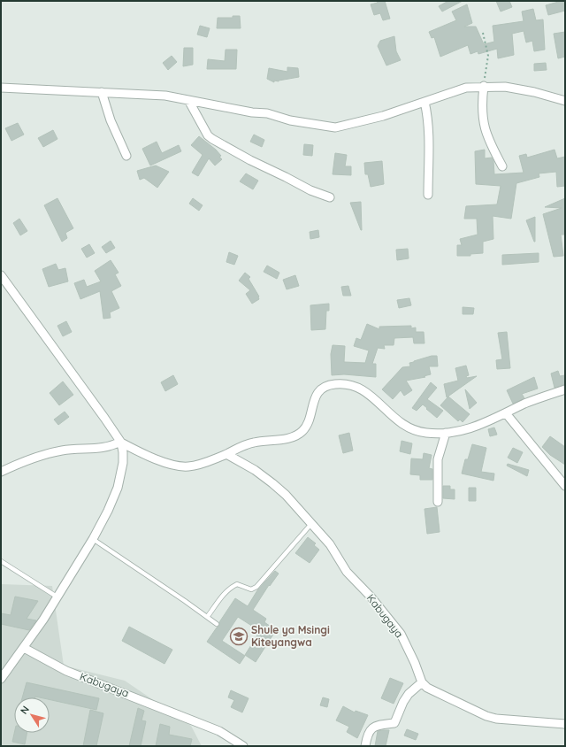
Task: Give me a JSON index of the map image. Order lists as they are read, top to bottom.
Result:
{
  "streets": {
    "street": ["Kabugaya"]
  },
  "places": {
    "school or university": ["Shule ya Msingi Kiteyangwa"]
  },
  "north": "top left"
}
